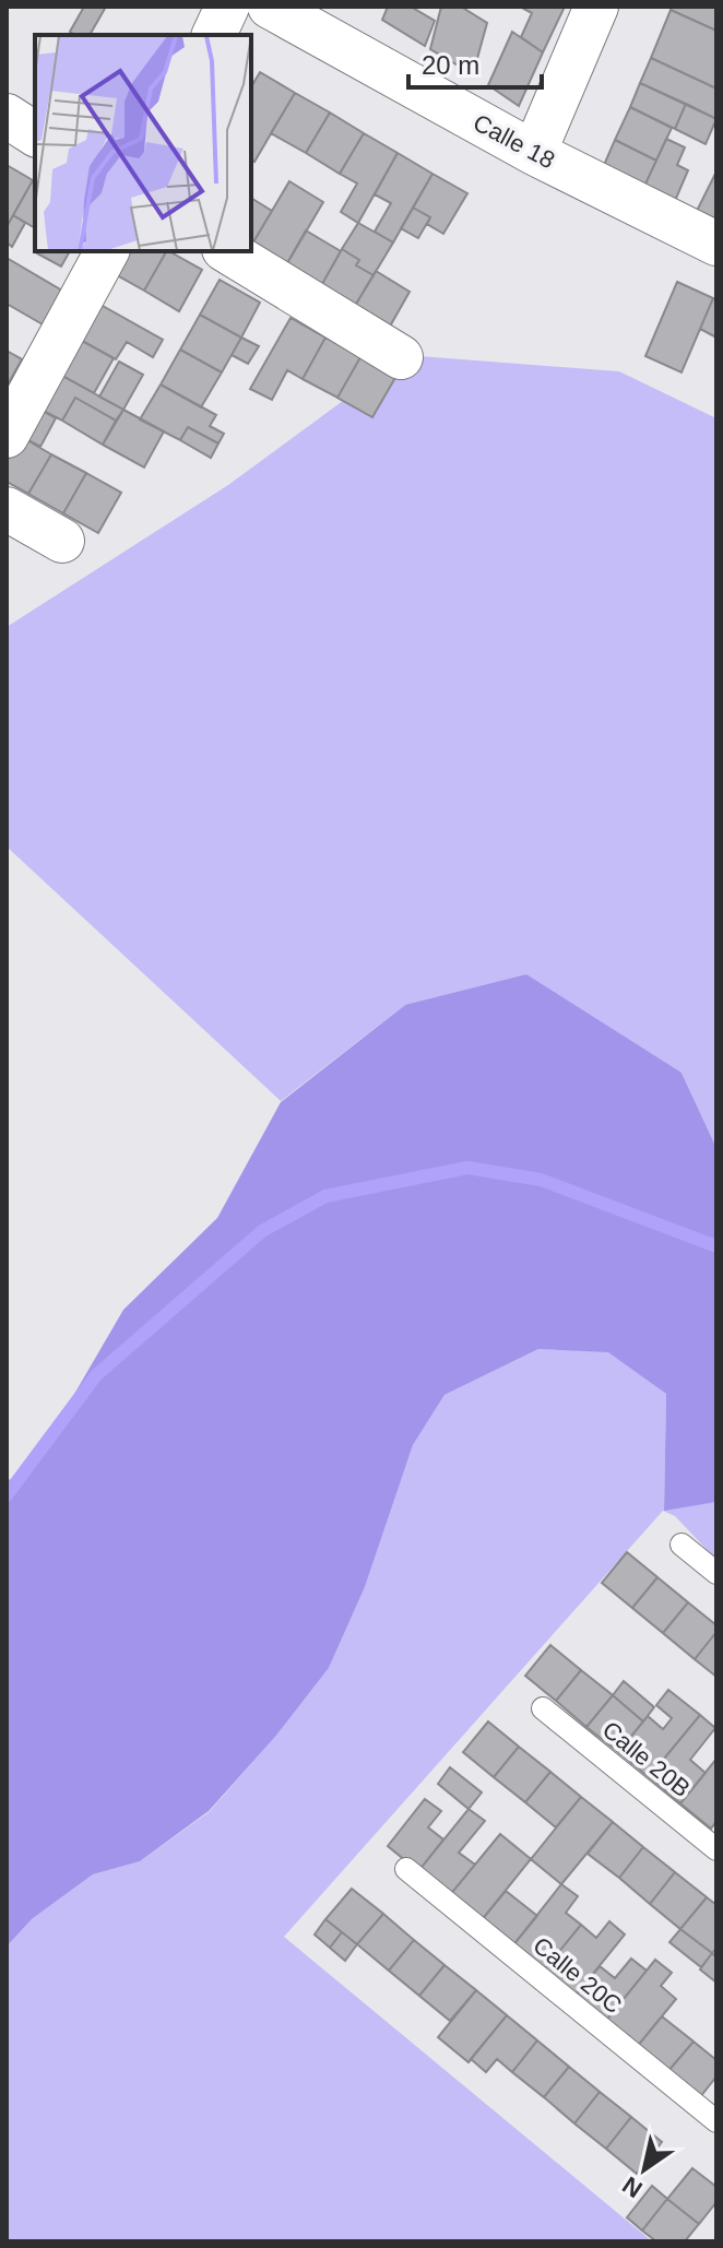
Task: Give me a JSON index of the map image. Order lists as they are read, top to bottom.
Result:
{
  "streets": {
    "street": ["Calle 18"],
    "lane": ["Calle 20B", "Calle 20C"]
  },
  "scale_bar": "20 m",
  "north": "bottom left"
}
